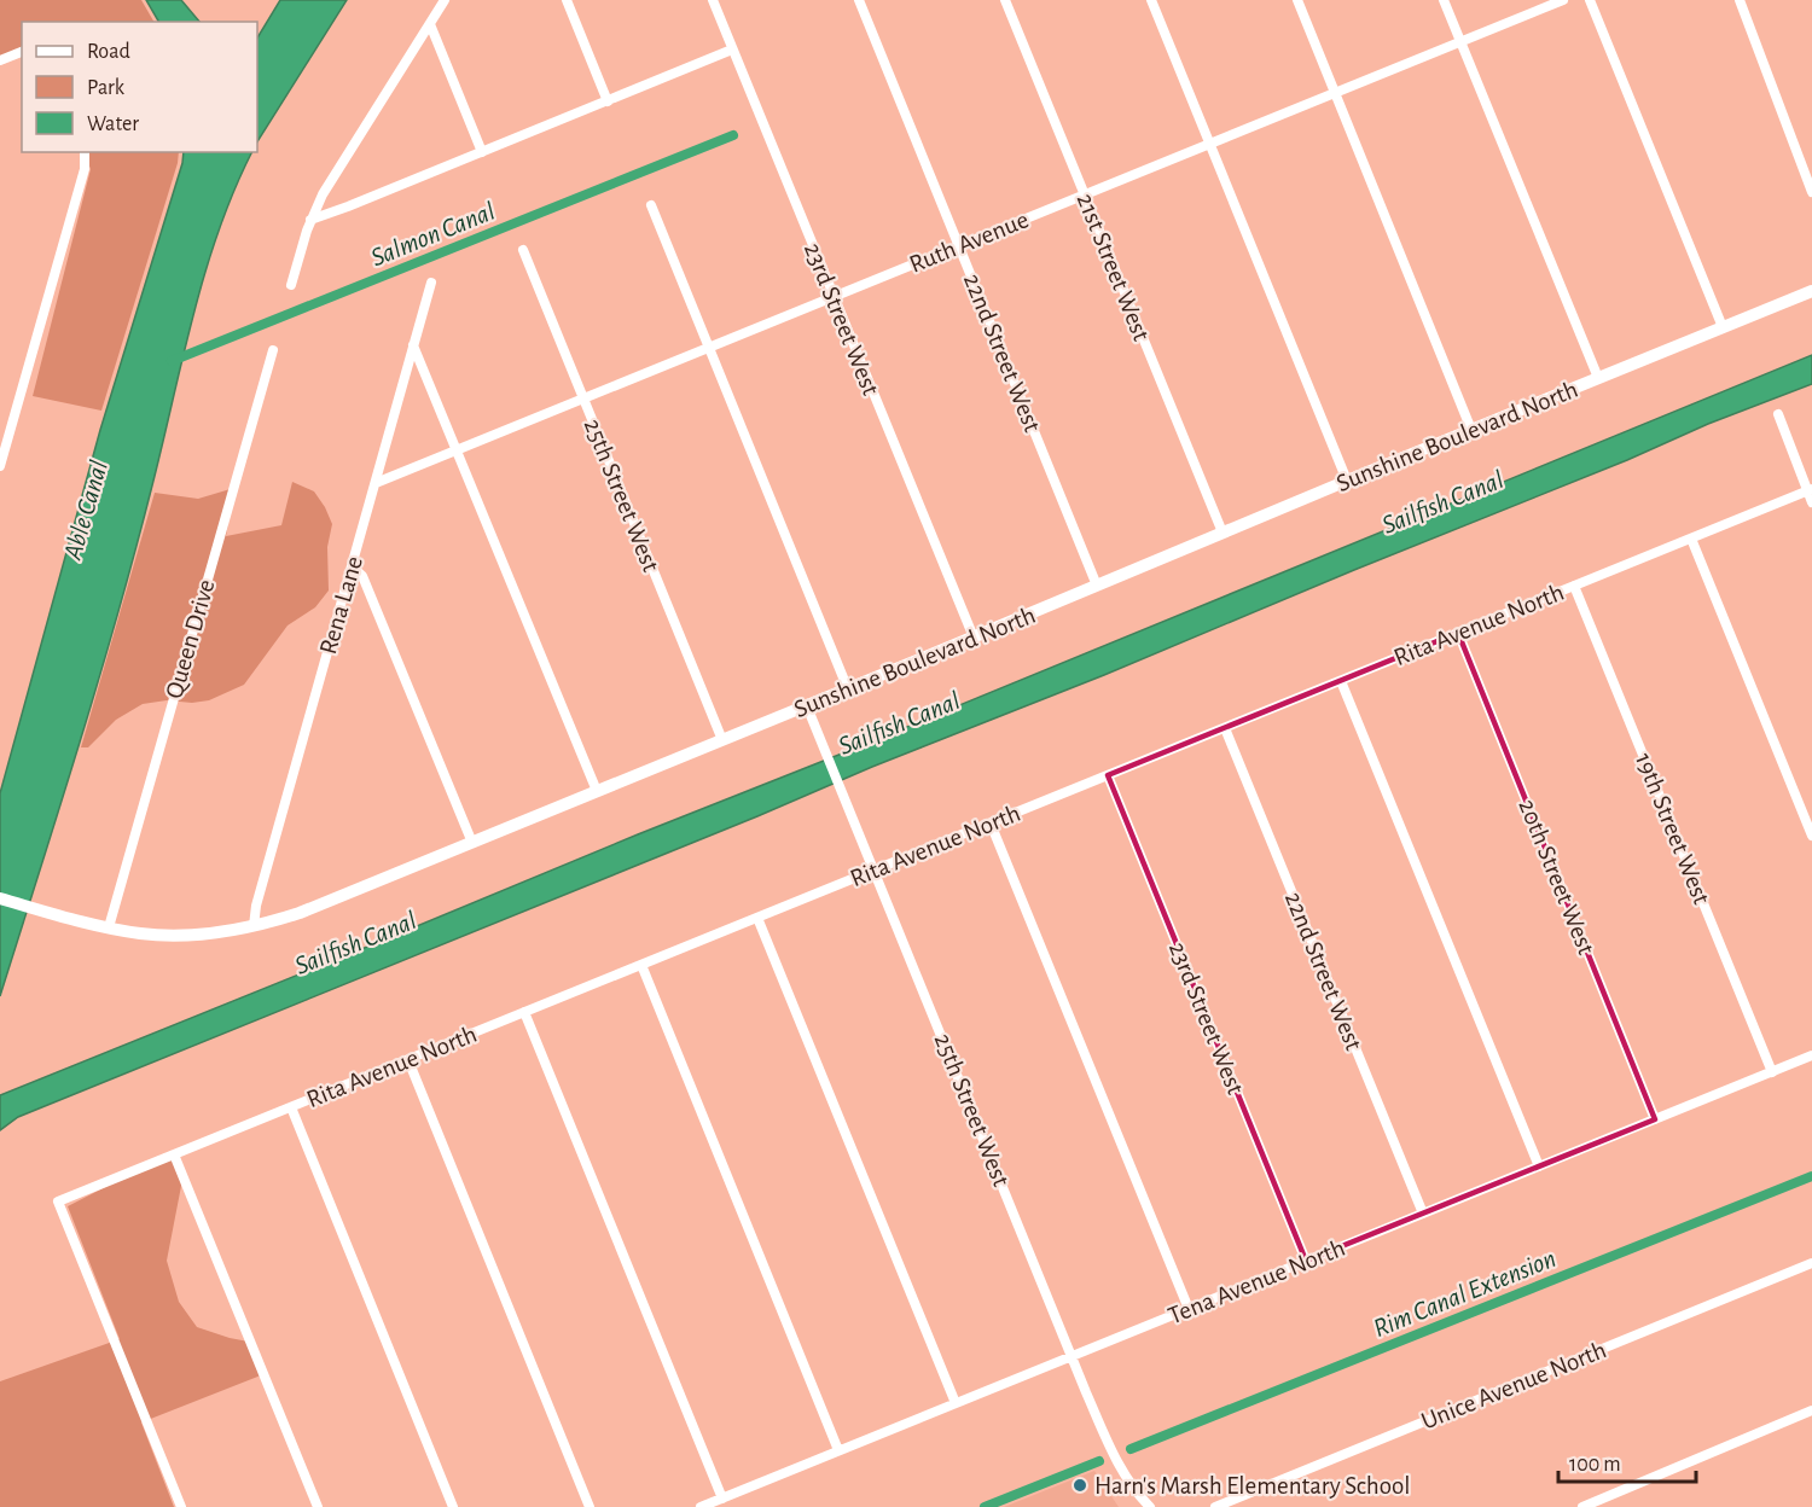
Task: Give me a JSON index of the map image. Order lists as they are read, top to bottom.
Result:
{
  "streets": {
    "street": [
      "Ruth Avenue",
      "21st Street West",
      "23rd Street West",
      "22nd Street West",
      "Sunshine Boulevard North",
      "25th Street West",
      "Rena Lane",
      "Rita Avenue North",
      "Queen Drive",
      "19th Street West",
      "20th Street West",
      "Tena Avenue North",
      "Unice Avenue North"
    ]
  },
  "crossings": [
    ["Ruth Avenue", "21st Street West"],
    ["Ruth Avenue", "23rd Street West"],
    ["Ruth Avenue", "22nd Street West"],
    ["Ruth Avenue", "25th Street West"],
    ["Ruth Avenue", "Rena Lane"],
    ["21st Street West", "Sunshine Boulevard North"],
    ["23rd Street West", "Sunshine Boulevard North"],
    ["23rd Street West", "Rita Avenue North"],
    ["23rd Street West", "Tena Avenue North"],
    ["22nd Street West", "Sunshine Boulevard North"],
    ["22nd Street West", "Rita Avenue North"],
    ["22nd Street West", "Tena Avenue North"],
    ["Sunshine Boulevard North", "25th Street West"],
    ["Sunshine Boulevard North", "Rena Lane"],
    ["Sunshine Boulevard North", "Queen Drive"],
    ["25th Street West", "Rita Avenue North"],
    ["25th Street West", "Tena Avenue North"],
    ["Rita Avenue North", "19th Street West"],
    ["Rita Avenue North", "20th Street West"],
    ["19th Street West", "Tena Avenue North"],
    ["20th Street West", "Tena Avenue North"]
  ],
  "water": [
    "Salmon Canal",
    "Sailfish Canal",
    "Able Canal",
    "Rim Canal Extension"
  ],
  "places": ["Harn's Marsh Elementary School"],
  "legend": ["Road", "Park", "Water"],
  "scale_bar": "100 m"
}
